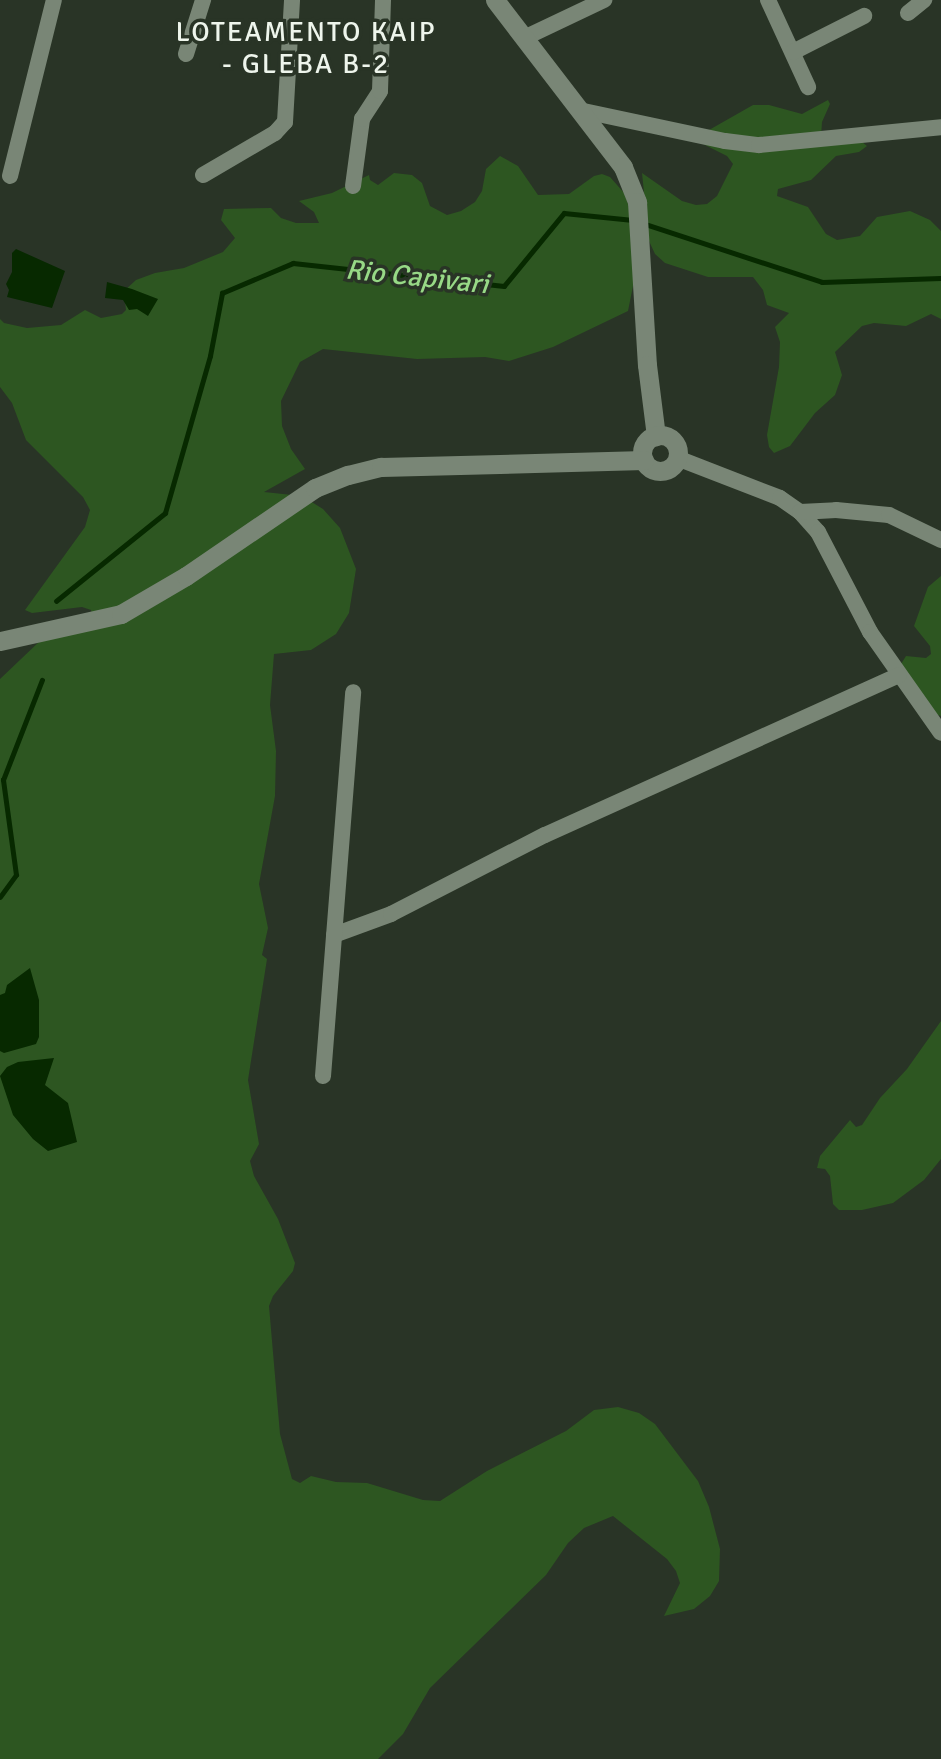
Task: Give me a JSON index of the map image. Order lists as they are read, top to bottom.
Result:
{
  "districts": ["LOTEAMENTO KAIP - GLEBA B-2"],
  "water": ["Rio Capivari"]
}
